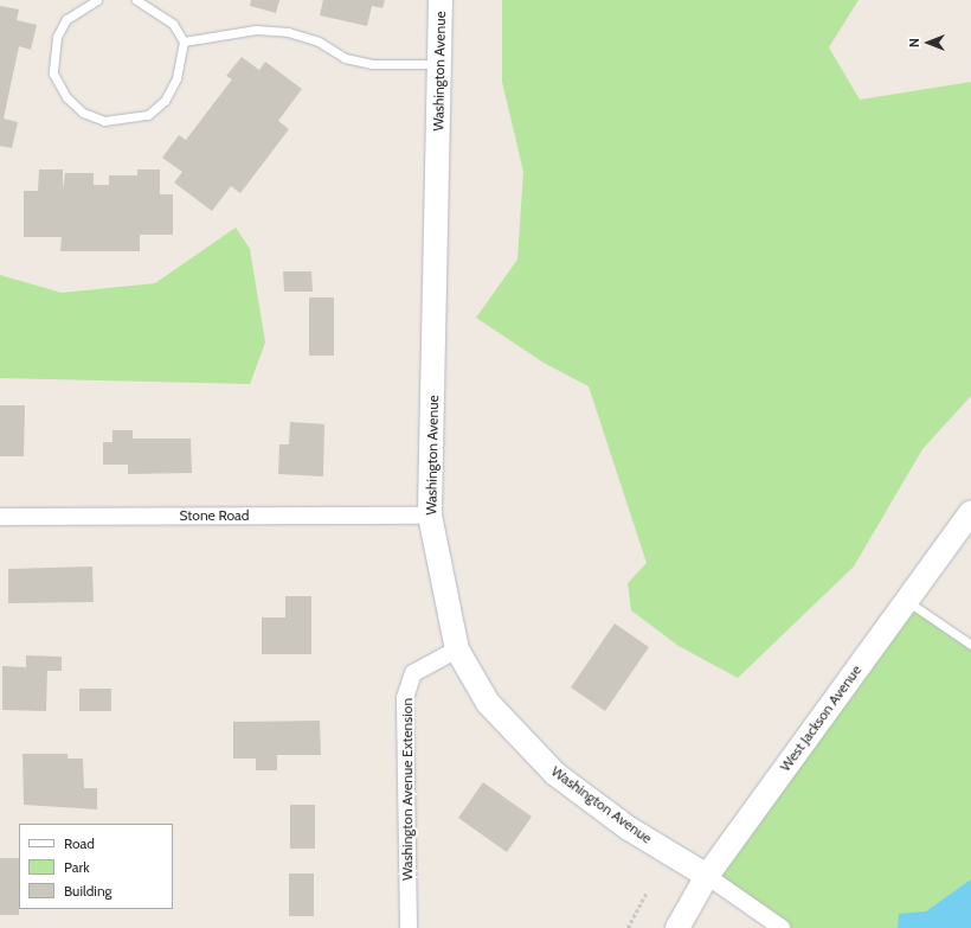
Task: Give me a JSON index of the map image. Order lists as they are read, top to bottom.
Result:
{
  "streets": {
    "street": [
      "Washington Avenue",
      "Stone Road",
      "West Jackson Avenue",
      "Washington Avenue Extension"
    ]
  },
  "crossings": [
    ["Washington Avenue", "Stone Road"],
    ["Washington Avenue", "West Jackson Avenue"],
    ["Washington Avenue", "Washington Avenue Extension"]
  ],
  "legend": ["Road", "Park", "Building"],
  "north": "left"
}
